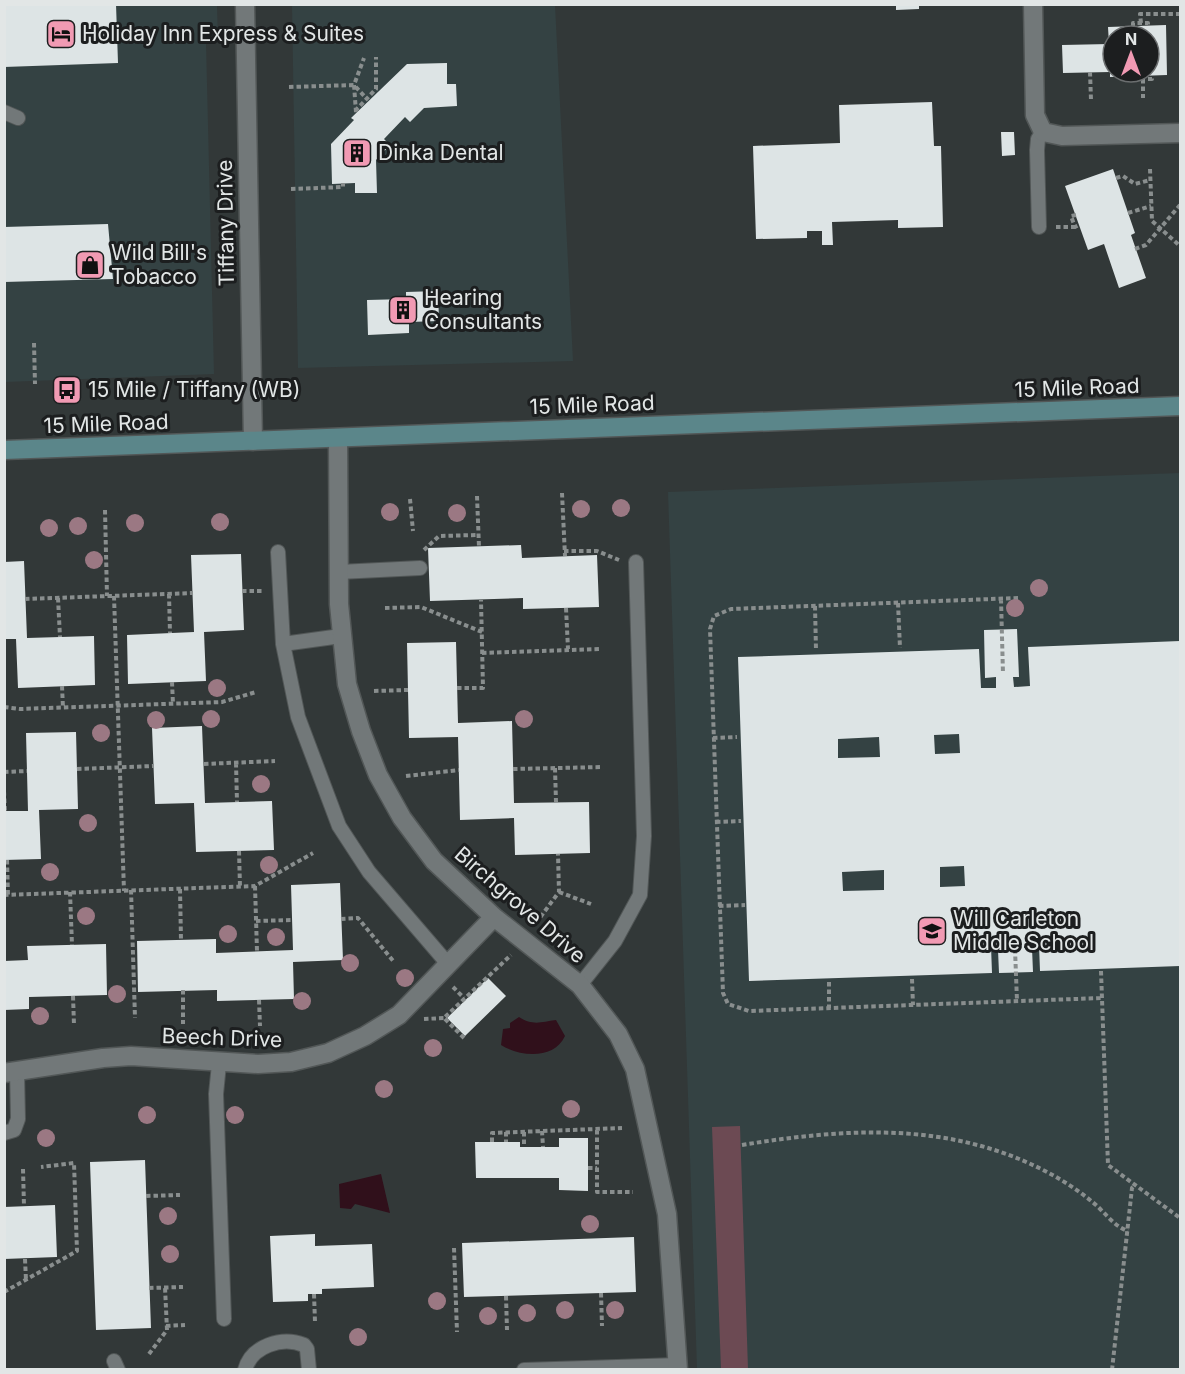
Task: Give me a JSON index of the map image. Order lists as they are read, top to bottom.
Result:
{
  "streets": {
    "main road": ["15 Mile Road"],
    "street": ["Tiffany Drive", "Birchgrove Drive", "Beech Drive"]
  },
  "crossings": [
    ["Tiffany Drive", "15 Mile Road"],
    ["15 Mile Road", "Birchgrove Drive"],
    ["Birchgrove Drive", "Beech Drive"]
  ],
  "places": {
    "hotel": ["Holiday Inn Express & Suites"],
    "building": ["Dinka Dental", "Hearing Consultants"],
    "shop": ["Wild Bill's Tobacco"],
    "bus stop": ["15 Mile / Tiffany (WB)"],
    "school or university": ["Will Carleton Middle School"]
  },
  "north": "top"
}
